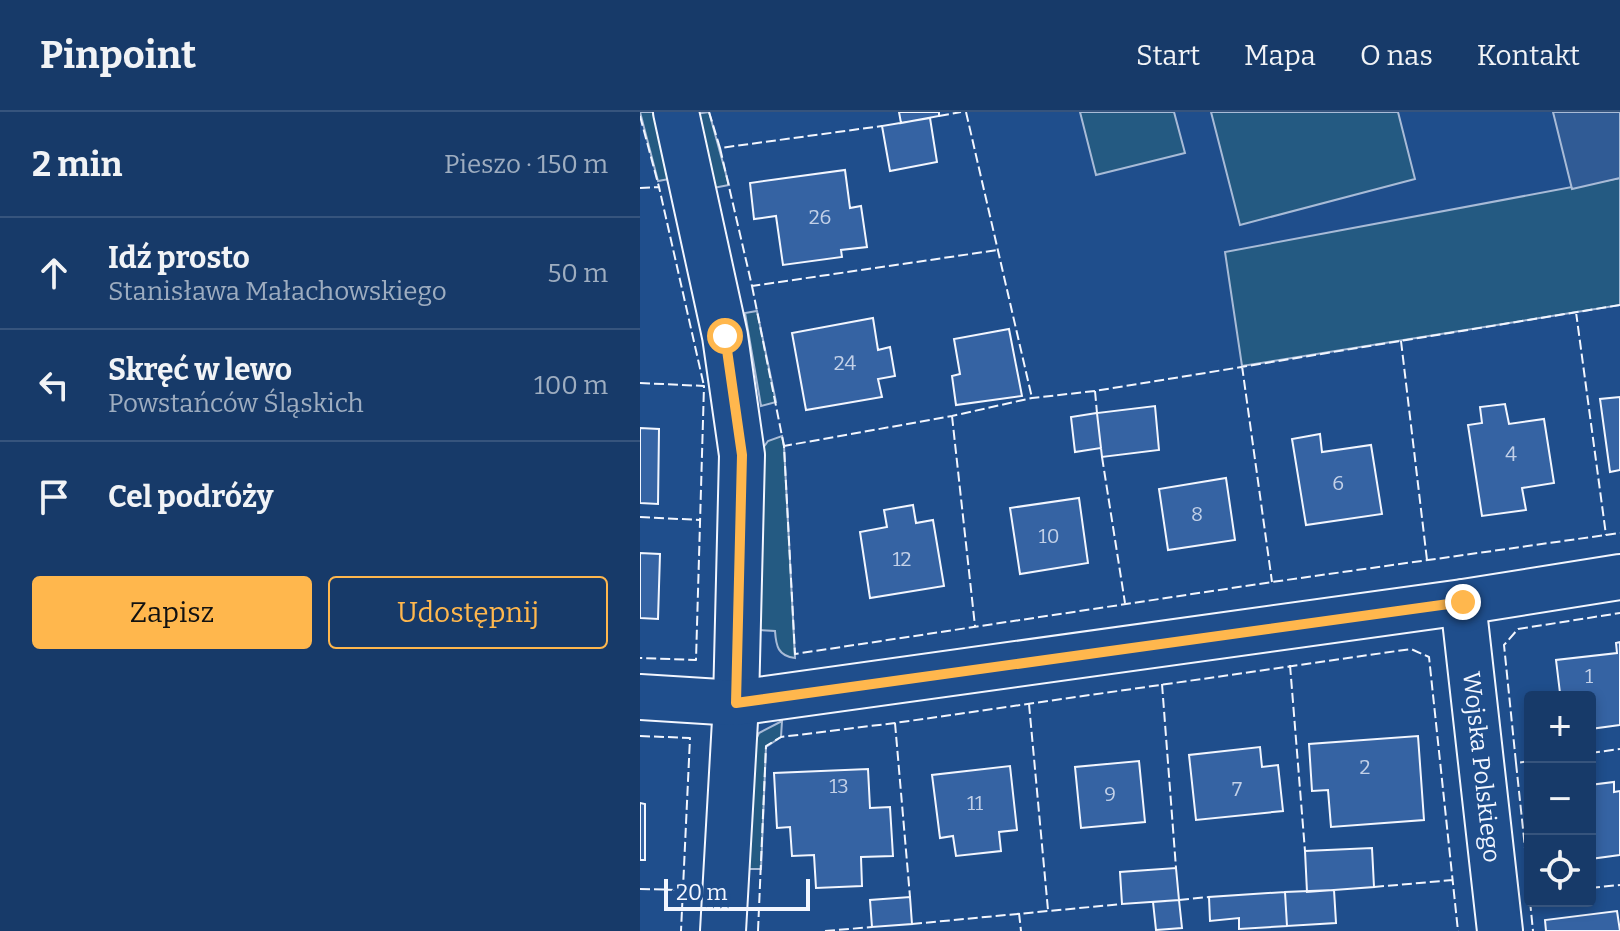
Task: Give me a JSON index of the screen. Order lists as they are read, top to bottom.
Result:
{
  "streets": {
    "street": ["Wojska Polskiego"]
  },
  "house_numbers": [
    "26",
    "24",
    "4",
    "6",
    "8",
    "10",
    "12",
    "1",
    "2",
    "13",
    "7",
    "9",
    "11"
  ],
  "scale_bar": "20 m",
  "page": {
    "header": "Pinpoint",
    "nav": [
      "Start",
      "Mapa",
      "O nas",
      "Kontakt"
    ],
    "heading": ["2 min", "Pieszo · 150 m"],
    "list": [
      ["Idź prosto", "Stanisława Małachowskiego", "50 m"],
      ["Skręć w lewo", "Powstańców Śląskich", "100 m"],
      "Cel podróży"
    ],
    "buttons": ["Zapisz", "Udostępnij"],
    "map_buttons": ["+", "−"],
    "scale": "20 m"
  }
}
